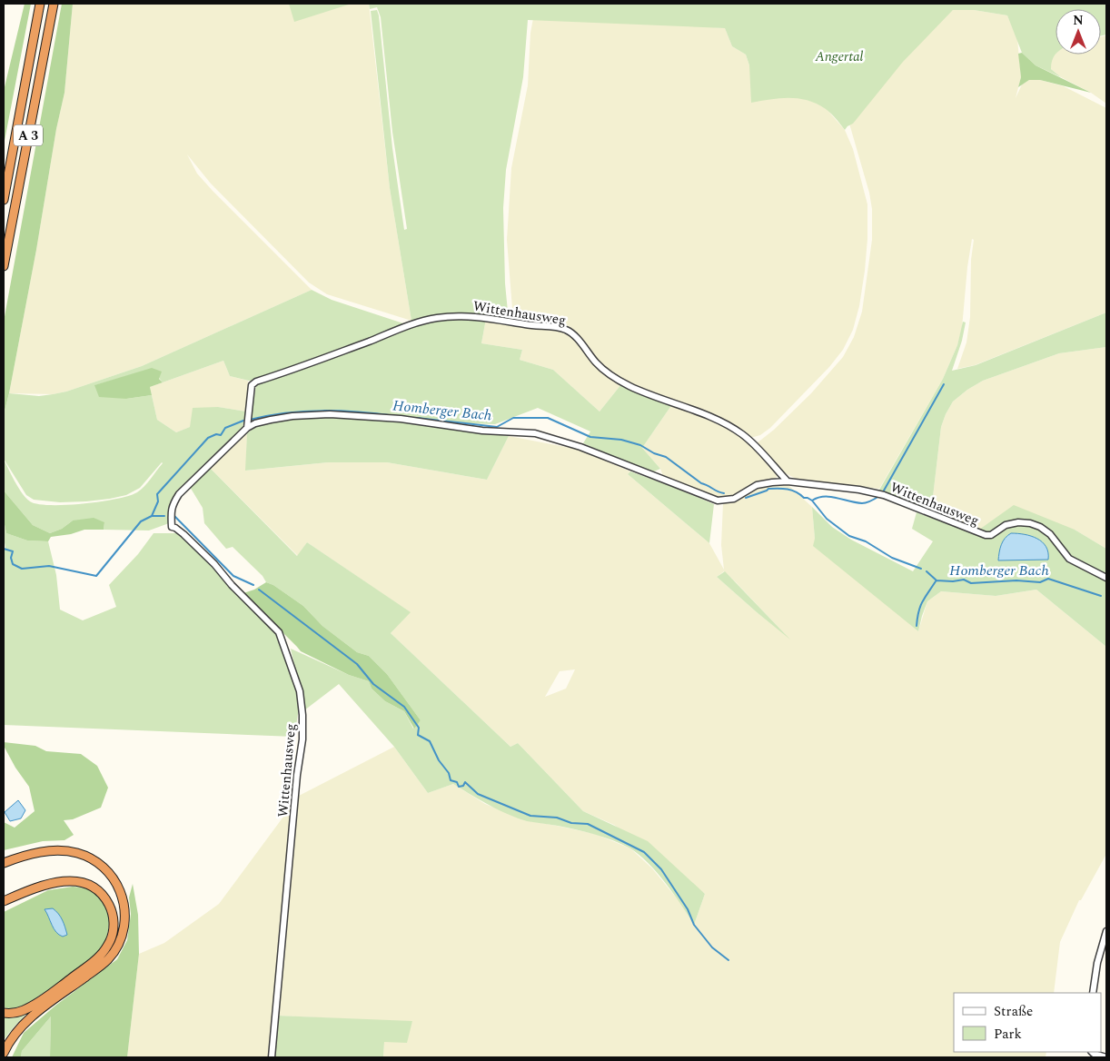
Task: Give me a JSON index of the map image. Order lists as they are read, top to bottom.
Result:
{
  "streets": {
    "highway": ["A 3"],
    "street": ["Wittenhausweg"]
  },
  "water": ["Homberger Bach"],
  "parks": ["Angertal"],
  "legend": ["Straße", "Park"],
  "north": "top"
}
